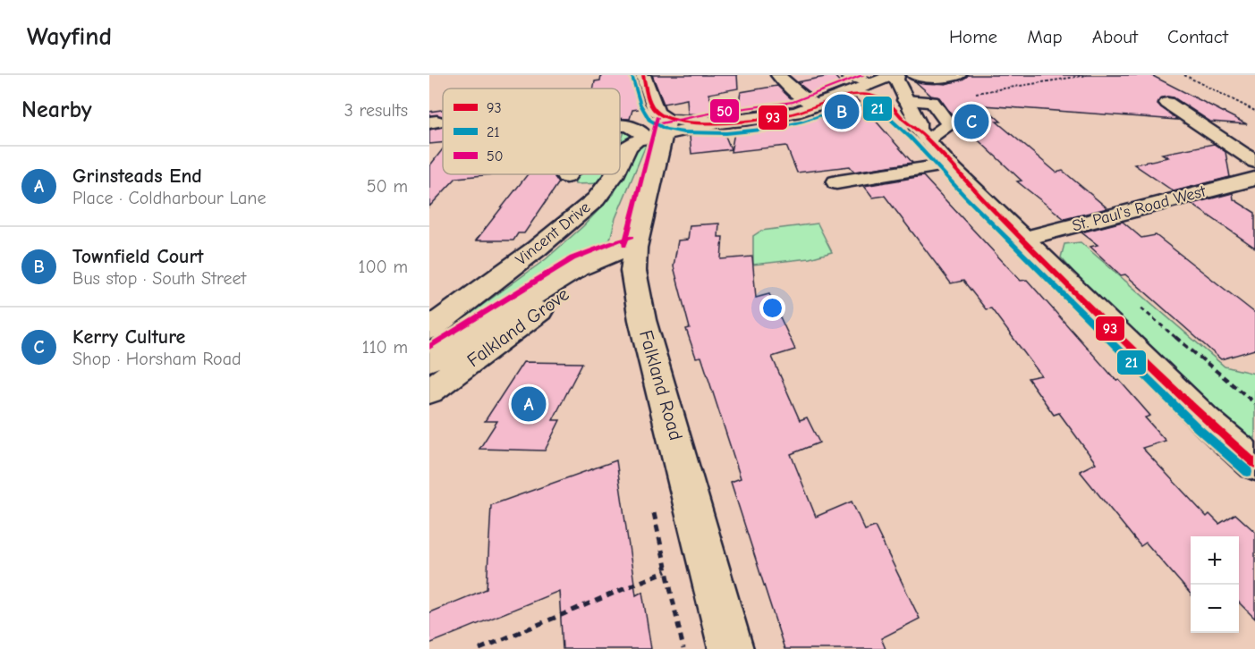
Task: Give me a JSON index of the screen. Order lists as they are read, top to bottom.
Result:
{
  "streets": {
    "street": [
      "St. Paul's Road West",
      "Vincent Drive",
      "Falkland Grove",
      "Falkland Road"
    ]
  },
  "crossings": [
    ["Vincent Drive", "Falkland Road"]
  ],
  "lines": ["transit line 93", "transit line 50", "transit line 21"],
  "legend": ["93", "21", "50"],
  "page": {
    "header": "Wayfind",
    "nav": [
      "Home",
      "Map",
      "About",
      "Contact"
    ],
    "heading": ["Nearby", "3 results"],
    "pins": ["B", "C", "A"],
    "list": [
      {
        "mark": "A",
        "name": "Grinsteads End",
        "note": "Place · Coldharbour Lane",
        "value": "50 m"
      },
      {
        "mark": "B",
        "name": "Townfield Court",
        "note": "Bus stop · South Street",
        "value": "100 m"
      },
      {
        "mark": "C",
        "name": "Kerry Culture",
        "note": "Shop · Horsham Road",
        "value": "110 m"
      }
    ],
    "map_buttons": ["+", "−"]
  }
}
